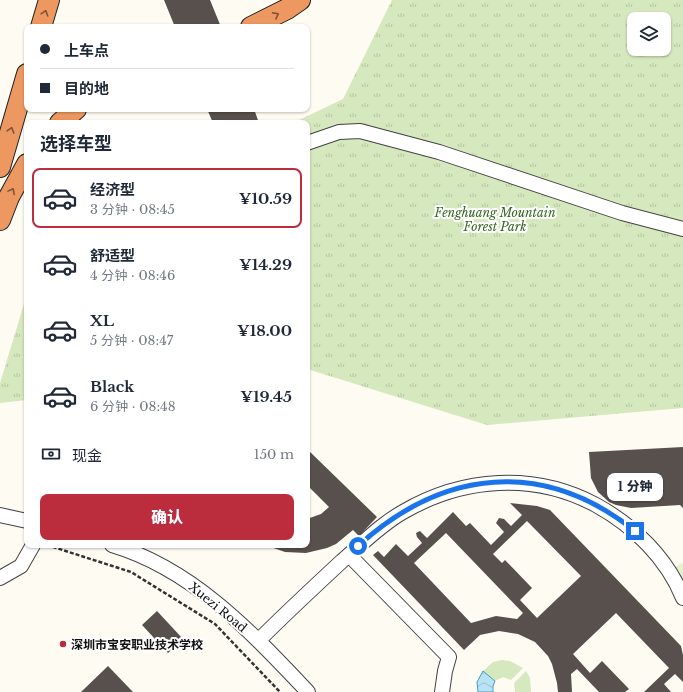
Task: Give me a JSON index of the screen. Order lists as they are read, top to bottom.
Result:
{
  "streets": {
    "street": ["Xuezi Road"]
  },
  "parks": ["Fenghuang Mountain Forest Park"],
  "places": ["深圳市宝安职业技术学校"],
  "page": {
    "banner": ["上车点", "目的地"],
    "heading": "选择车型",
    "list": [
      {
        "name": "经济型",
        "note": "3 分钟 · 08:45",
        "value": "¥10.59"
      },
      {
        "name": "舒适型",
        "note": "4 分钟 · 08:46",
        "value": "¥14.29"
      },
      {
        "name": "XL",
        "note": "5 分钟 · 08:47",
        "value": "¥18.00"
      },
      {
        "name": "Black",
        "note": "6 分钟 · 08:48",
        "value": "¥19.45"
      }
    ],
    "pay": ["现金", "150 m"],
    "bubble": "1 分钟",
    "buttons": "确认"
  }
}
